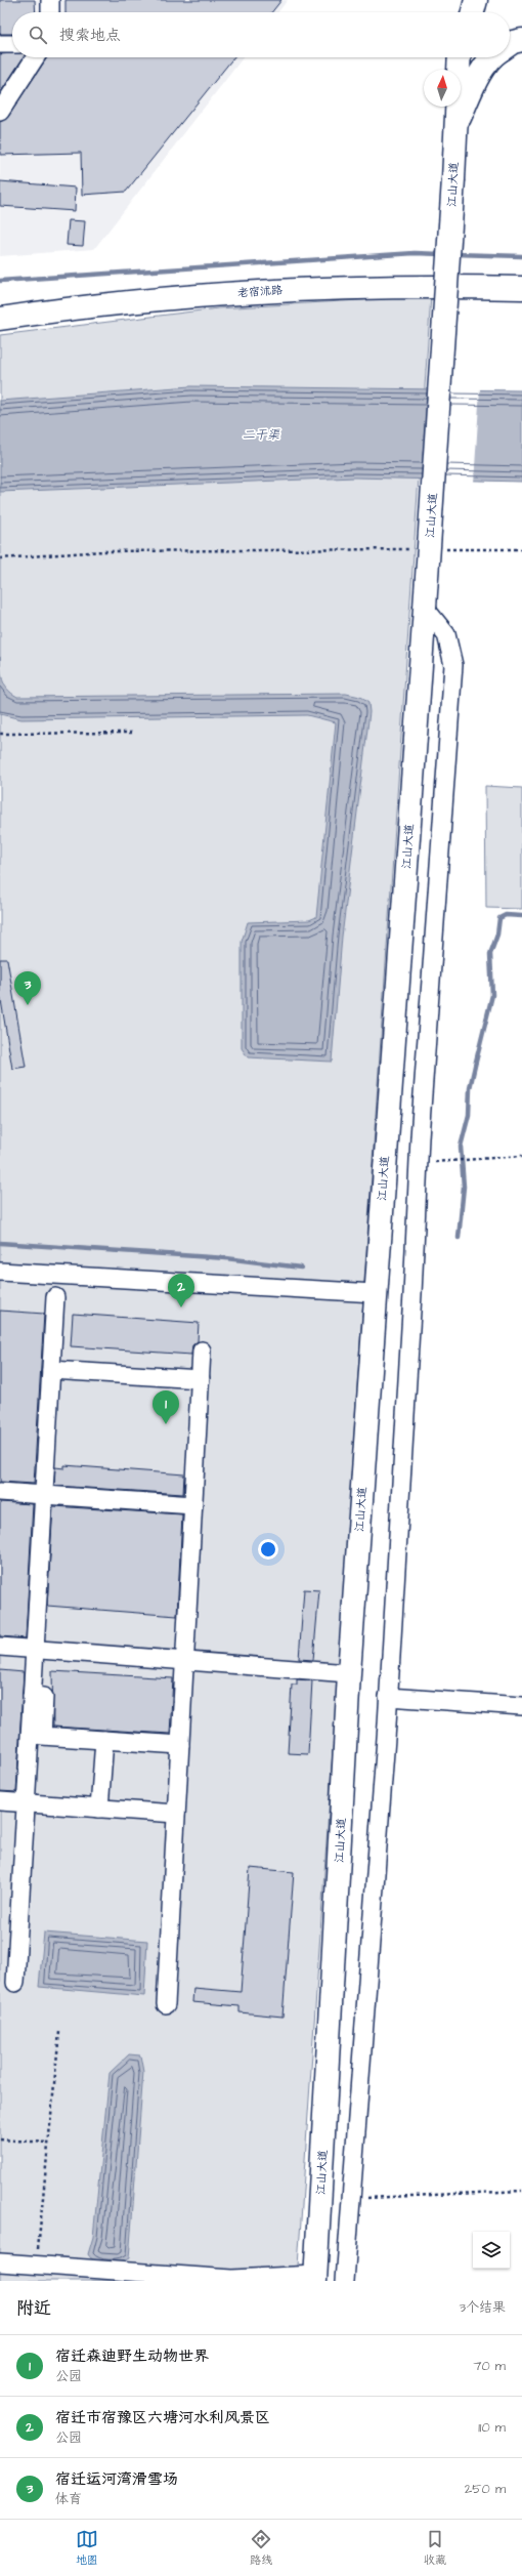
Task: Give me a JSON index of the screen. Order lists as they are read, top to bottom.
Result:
{
  "streets": {
    "main road": ["江山大道", "老宿沭路"]
  },
  "water": ["二干渠"],
  "north": "top",
  "page": {
    "search": "搜索地点",
    "pins": ["3", "2", "1"],
    "heading": ["附近", "3个结果"],
    "list": [
      {
        "mark": "1",
        "name": "宿迁森迪野生动物世界",
        "note": "公园",
        "value": "70 m"
      },
      {
        "mark": "2",
        "name": "宿迁市宿豫区六塘河水利风景区",
        "note": "公园",
        "value": "110 m"
      },
      {
        "mark": "3",
        "name": "宿迁运河湾滑雪场",
        "note": "体育",
        "value": "250 m"
      }
    ],
    "nav": ["地图", "路线", "收藏"]
  }
}
